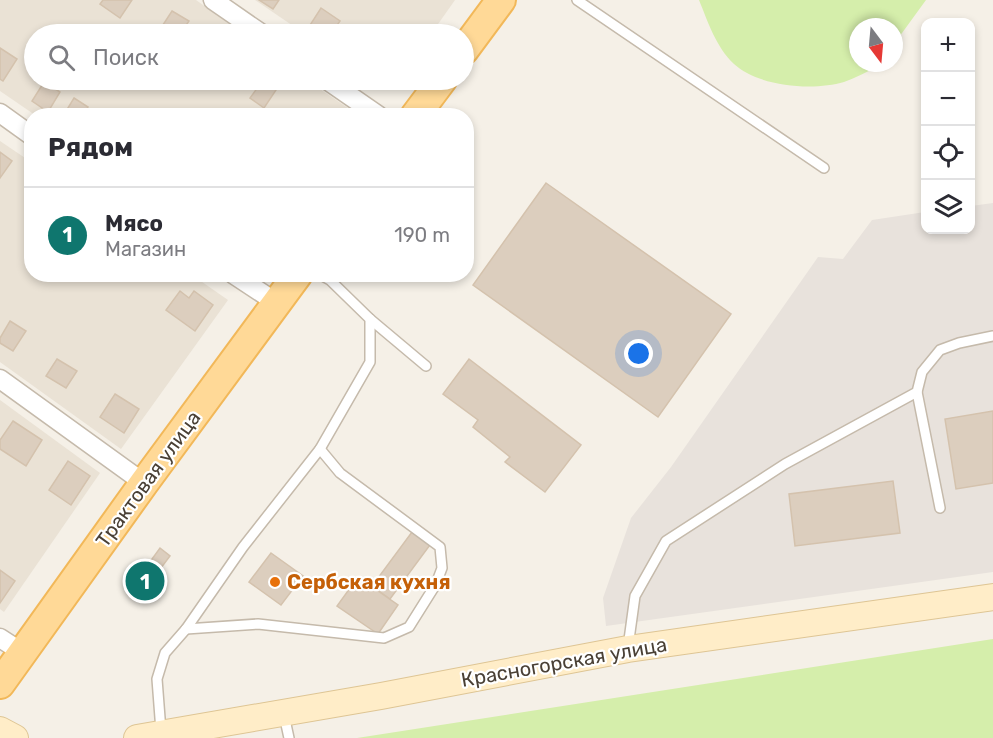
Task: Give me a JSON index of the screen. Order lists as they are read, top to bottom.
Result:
{
  "streets": {
    "main road": ["Трактовая улица"],
    "street": ["Красногорская улица"]
  },
  "places": ["Сербская кухня"],
  "north": "bottom",
  "page": {
    "map_buttons": ["+", "−"],
    "search": "Поиск",
    "heading": "Рядом",
    "list": [
      {
        "mark": "1",
        "name": "Мясо",
        "note": "Магазин",
        "value": "190 m"
      }
    ],
    "pins": "1"
  }
}
